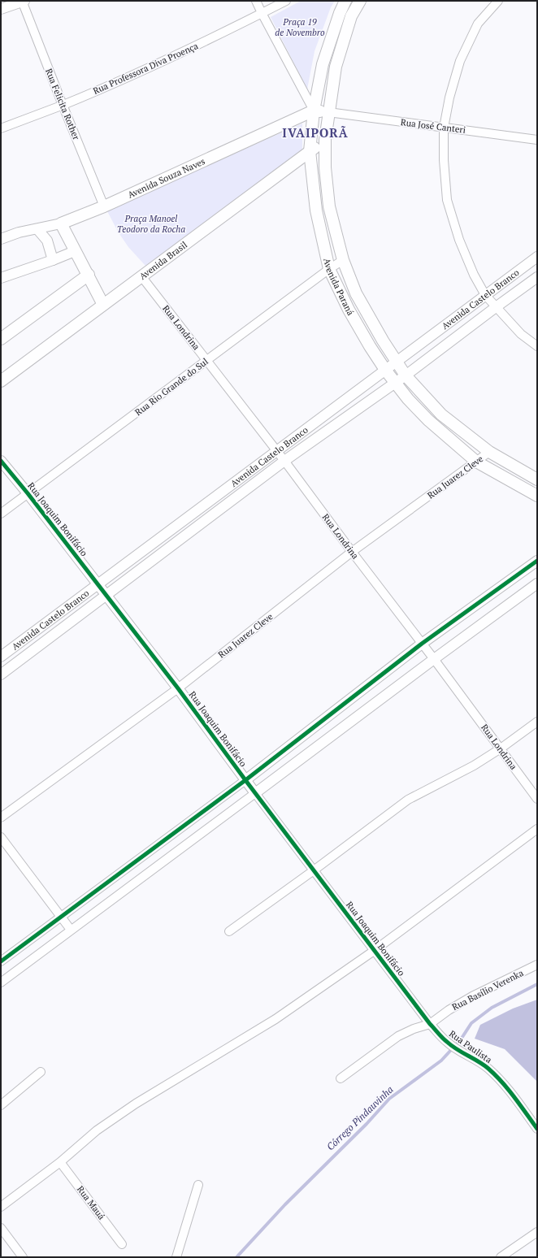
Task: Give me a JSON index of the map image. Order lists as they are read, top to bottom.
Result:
{
  "streets": {
    "main road": ["Avenida Souza Naves", "Avenida Brasil", "Avenida Paraná"],
    "street": [
      "Rua Professora Diva Proença",
      "Rua Felicita Rother",
      "Rua José Canteri",
      "Avenida Castelo Branco",
      "Rua Londrina",
      "Rua Rio Grande do Sul",
      "Rua Juarez Cleve",
      "Rua Joaquim Bonifácio",
      "Rua Basílio Verenka",
      "Rua Paulista",
      "Rua Mauá"
    ]
  },
  "crossings": [
    ["Rua Professora Diva Proença", "Rua Felicita Rother"],
    ["Rua Felicita Rother", "Avenida Souza Naves"],
    ["Rua José Canteri", "Avenida Paraná"],
    ["Avenida Souza Naves", "Avenida Paraná"],
    ["Avenida Brasil", "Avenida Paraná"],
    ["Avenida Brasil", "Rua Londrina"],
    ["Avenida Paraná", "Avenida Castelo Branco"],
    ["Avenida Paraná", "Rua Rio Grande do Sul"],
    ["Avenida Paraná", "Rua Juarez Cleve"],
    ["Avenida Castelo Branco", "Rua Londrina"],
    ["Avenida Castelo Branco", "Rua Joaquim Bonifácio"],
    ["Rua Londrina", "Rua Rio Grande do Sul"],
    ["Rua Londrina", "Rua Juarez Cleve"],
    ["Rua Rio Grande do Sul", "Rua Joaquim Bonifácio"],
    ["Rua Juarez Cleve", "Rua Joaquim Bonifácio"],
    ["Rua Joaquim Bonifácio", "Rua Basílio Verenka"],
    ["Rua Joaquim Bonifácio", "Rua Paulista"],
    ["Rua Basílio Verenka", "Rua Paulista"]
  ],
  "districts": ["IVAIPORÃ"],
  "water": ["Córrego Pindauvinha"],
  "parks": ["Praça 19 de Novembro", "Praça Manoel Teodoro da Rocha"]
}
